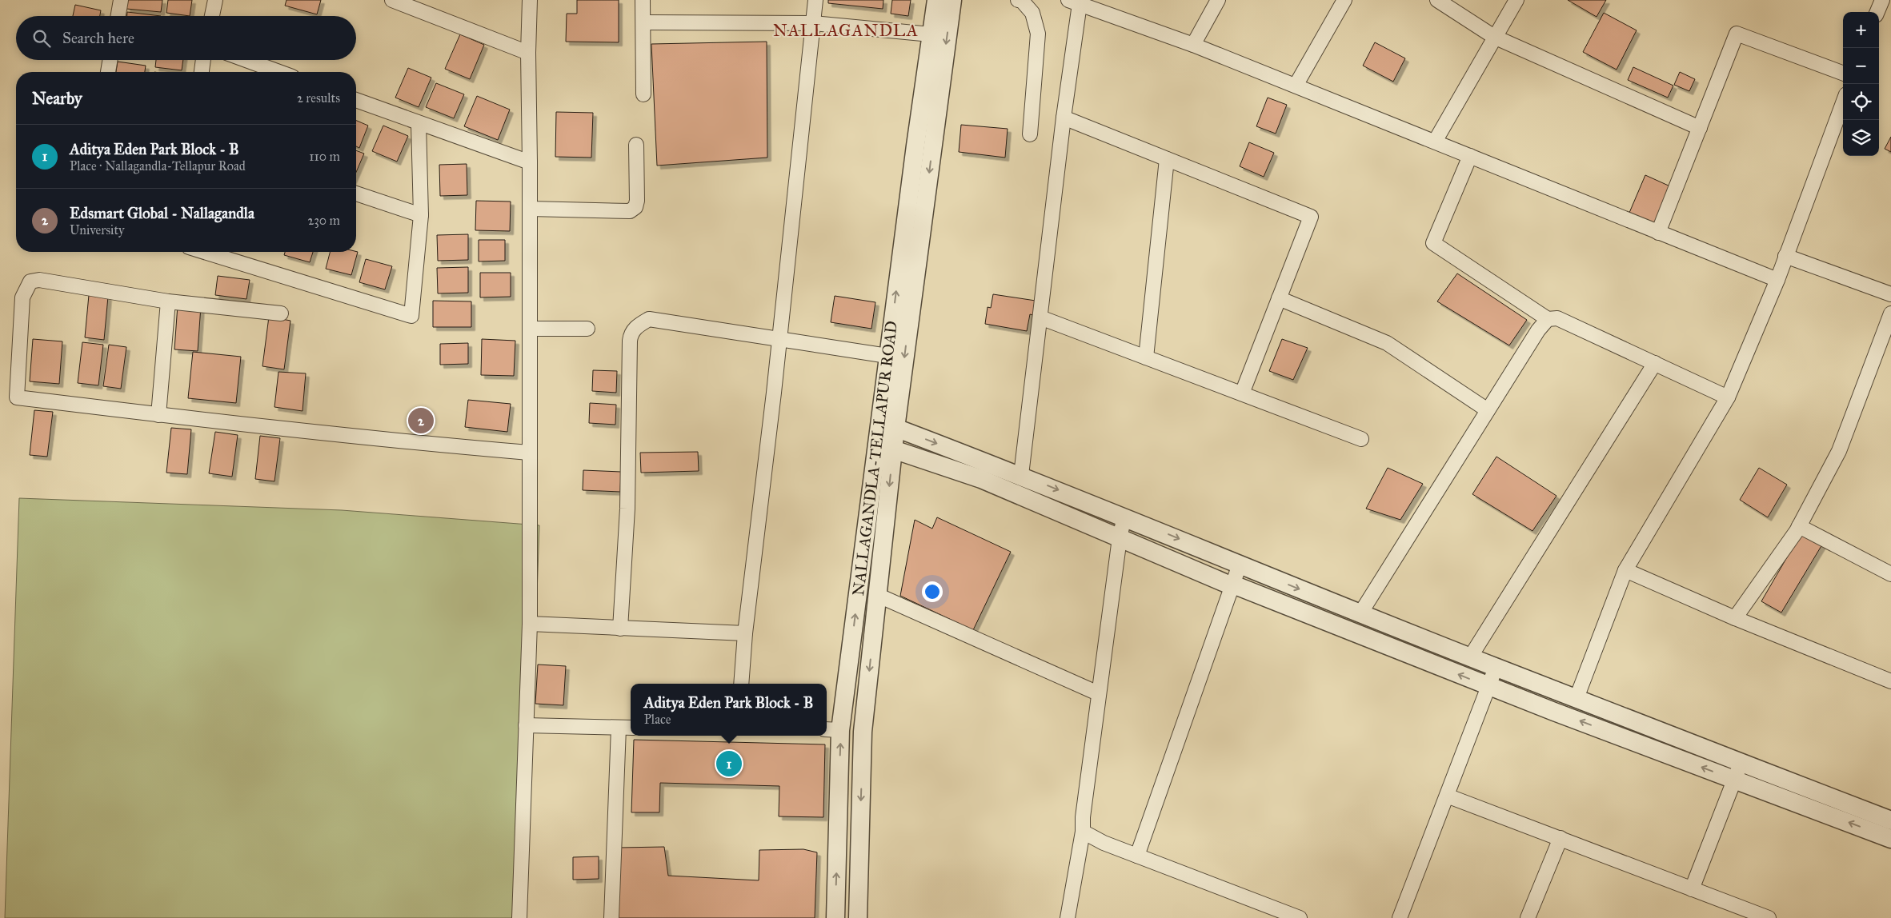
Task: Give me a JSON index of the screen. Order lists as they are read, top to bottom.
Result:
{
  "streets": {
    "street": ["NALLAGANDLA-TELLAPUR ROAD"]
  },
  "districts": ["NALLAGANDLA"],
  "page": {
    "map_buttons": ["+", "−"],
    "search": "Search here",
    "heading": ["Nearby", "2 results"],
    "list": [
      {
        "mark": "1",
        "name": "Aditya Eden Park Block - B",
        "note": "Place · Nallagandla-Tellapur Road",
        "value": "110 m"
      },
      {
        "mark": "2",
        "name": "Edsmart Global - Nallagandla",
        "note": "University",
        "value": "230 m"
      }
    ],
    "pins": ["2", "1"],
    "popup": ["Aditya Eden Park Block - B", "Place"]
  }
}
